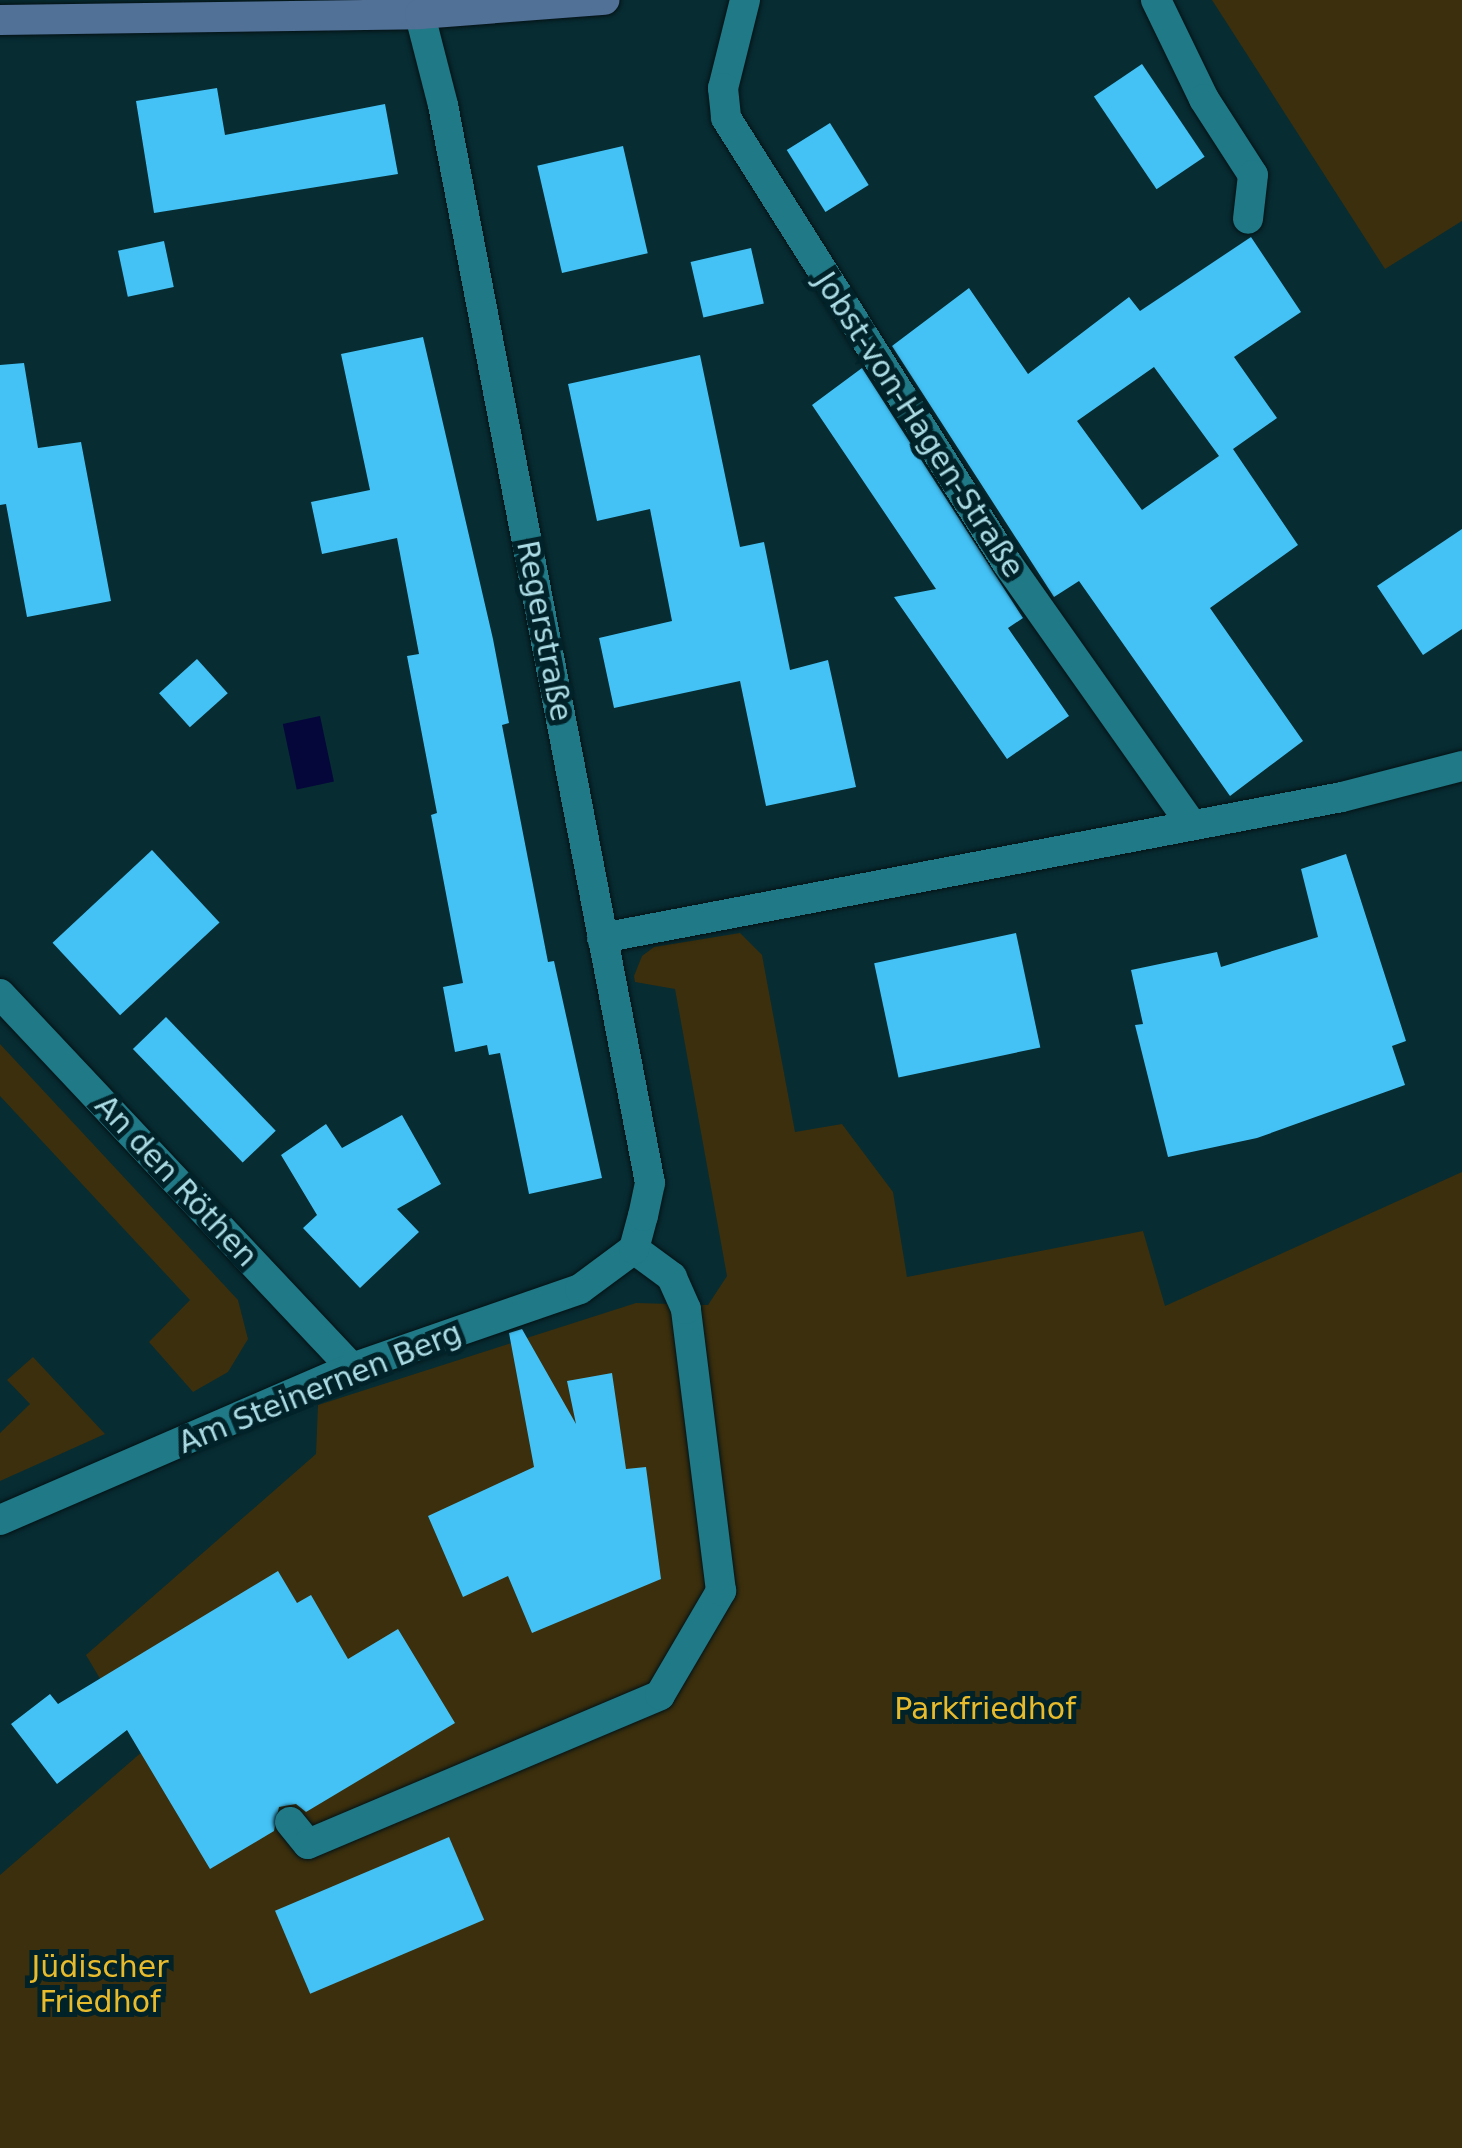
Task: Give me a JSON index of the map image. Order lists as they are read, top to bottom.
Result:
{
  "streets": {
    "street": [
      "Jobst-von-Hagen-Straße",
      "Regerstraße",
      "An den Röthen",
      "Am Steinernen Berg"
    ]
  },
  "crossings": [
    ["Regerstraße", "Am Steinernen Berg"],
    ["An den Röthen", "Am Steinernen Berg"]
  ],
  "parks": ["Parkfriedhof", "Jüdischer Friedhof"]
}
